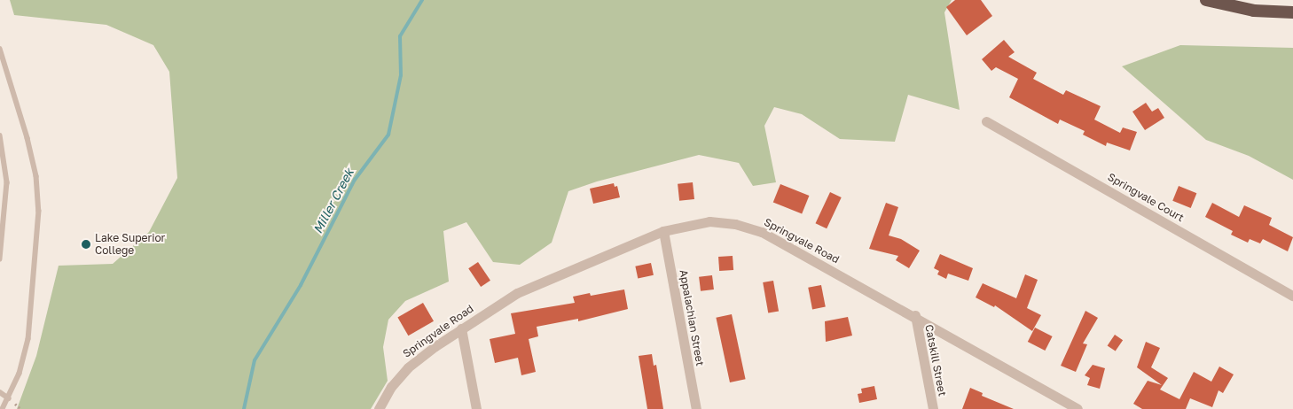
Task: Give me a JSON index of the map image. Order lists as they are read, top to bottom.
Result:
{
  "streets": {
    "street": [
      "Springvale Court",
      "Springvale Road",
      "Appalachian Street",
      "Catskill Street"
    ]
  },
  "crossings": [
    ["Springvale Road", "Appalachian Street"],
    ["Springvale Road", "Catskill Street"]
  ],
  "water": ["Miller Creek"],
  "places": ["Lake Superior College"]
}
